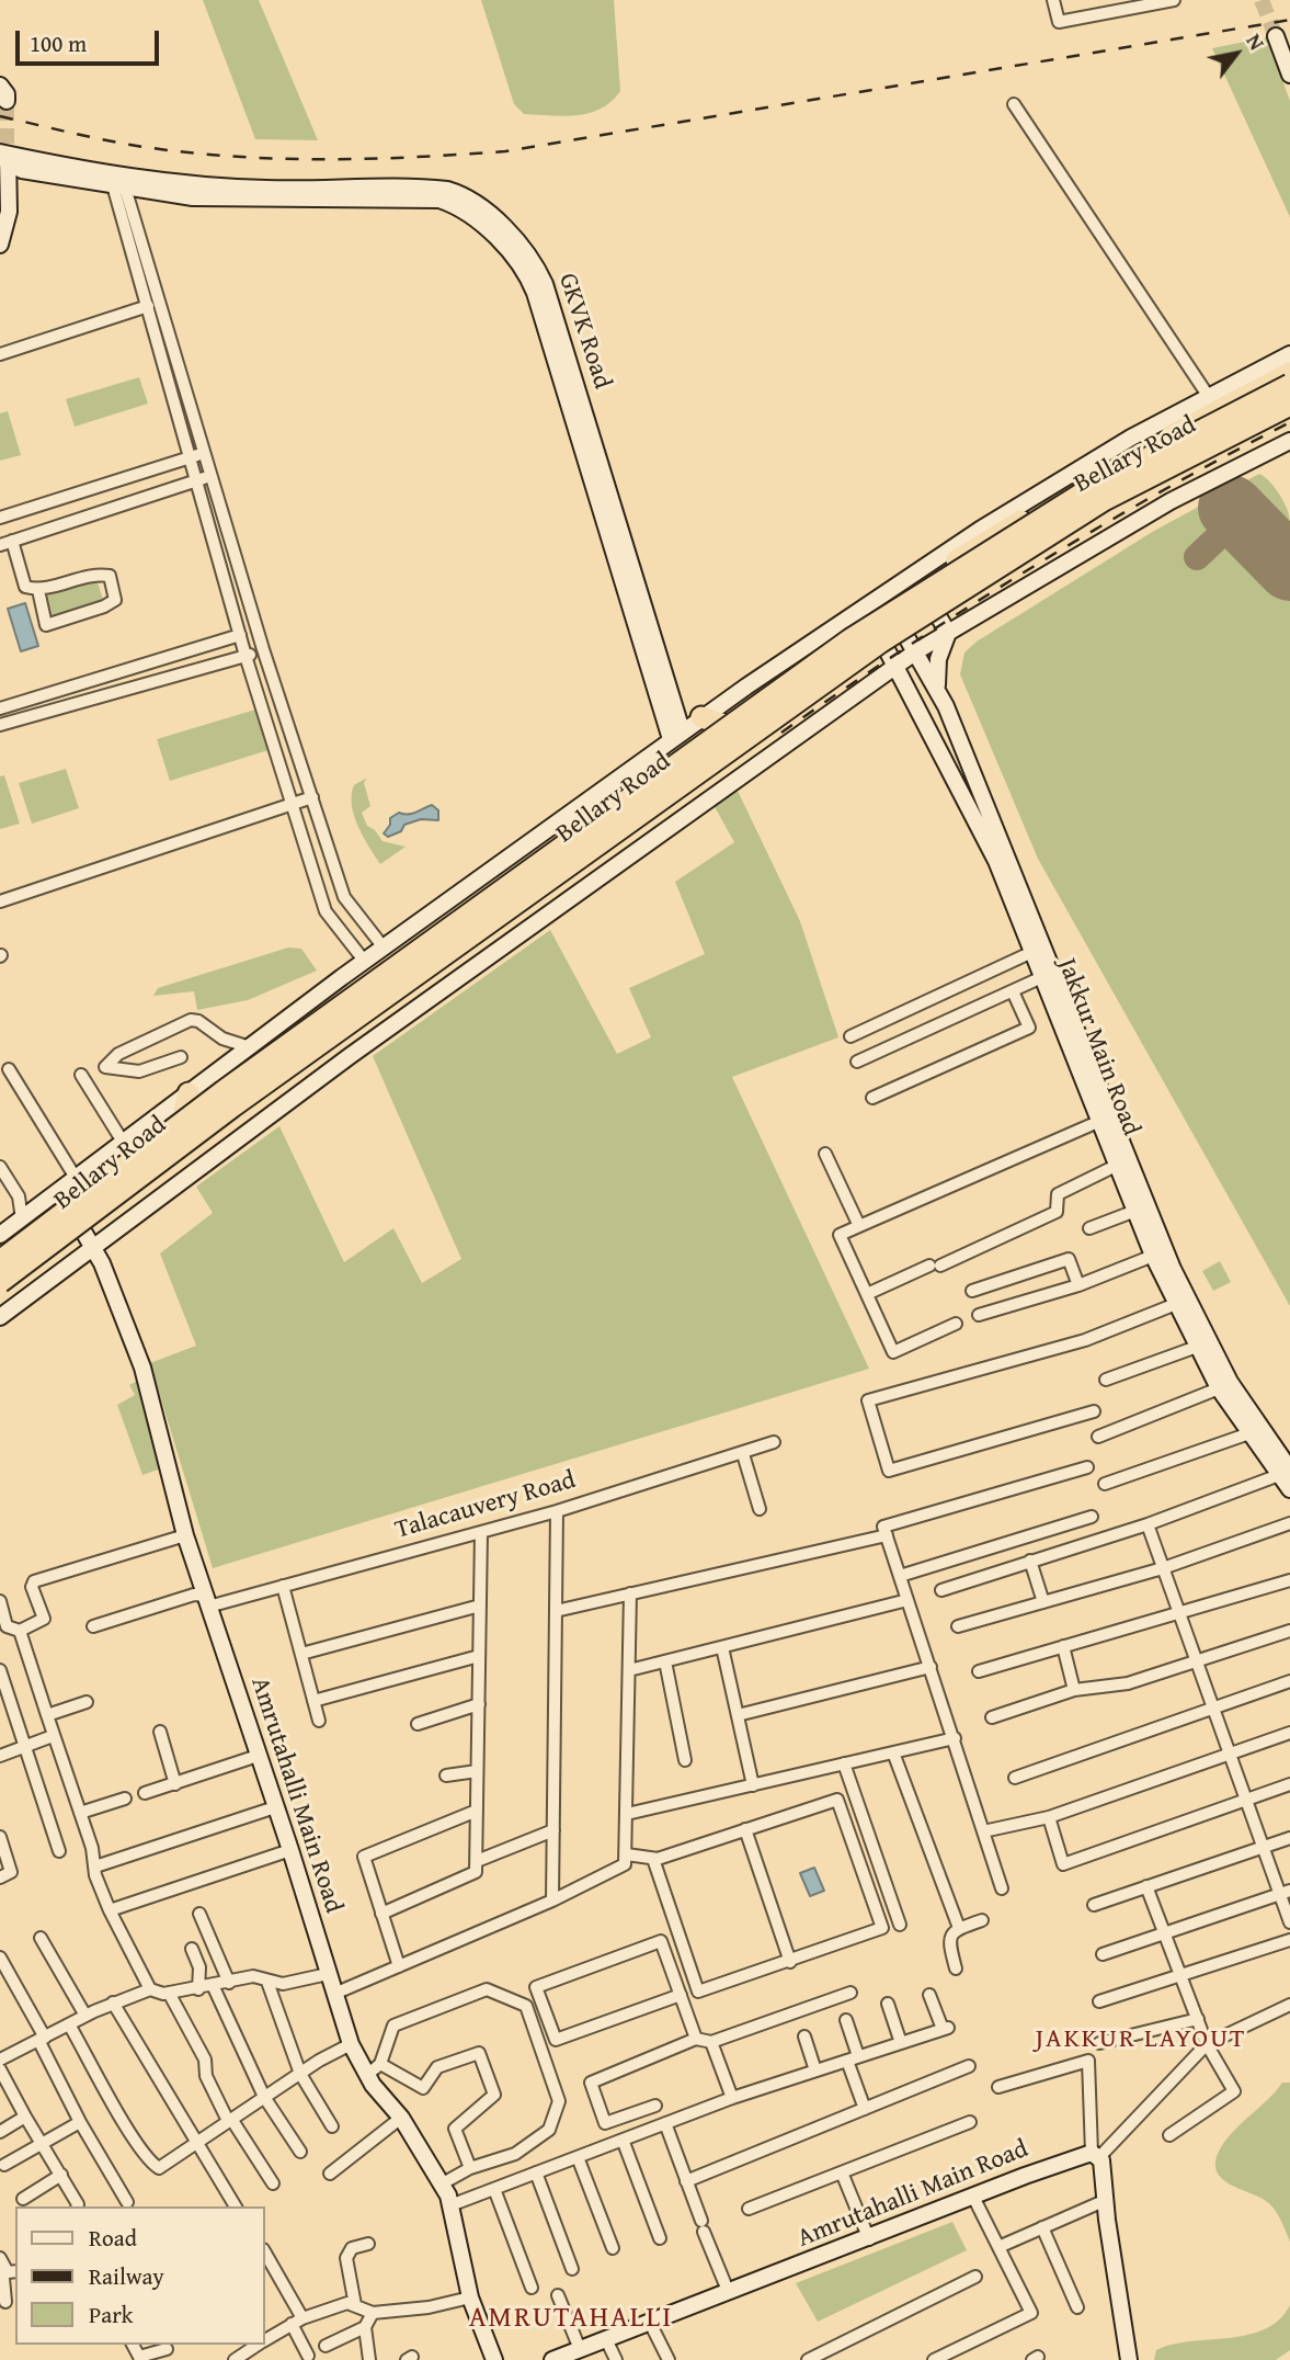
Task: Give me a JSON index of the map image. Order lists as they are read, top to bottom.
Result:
{
  "streets": {
    "highway": ["Bellary Road"],
    "street": [
      "GKVK Road",
      "Jakkur Main Road",
      "Talacauvery Road",
      "Amrutahalli Main Road"
    ]
  },
  "crossings": [
    ["Bellary Road", "Jakkur Main Road"],
    ["Bellary Road", "Amrutahalli Main Road"],
    ["Talacauvery Road", "Amrutahalli Main Road"]
  ],
  "districts": ["JAKKUR LAYOUT", "AMRUTAHALLI"],
  "legend": ["Road", "Railway", "Park"],
  "scale_bar": "100 m",
  "north": "top right"
}
